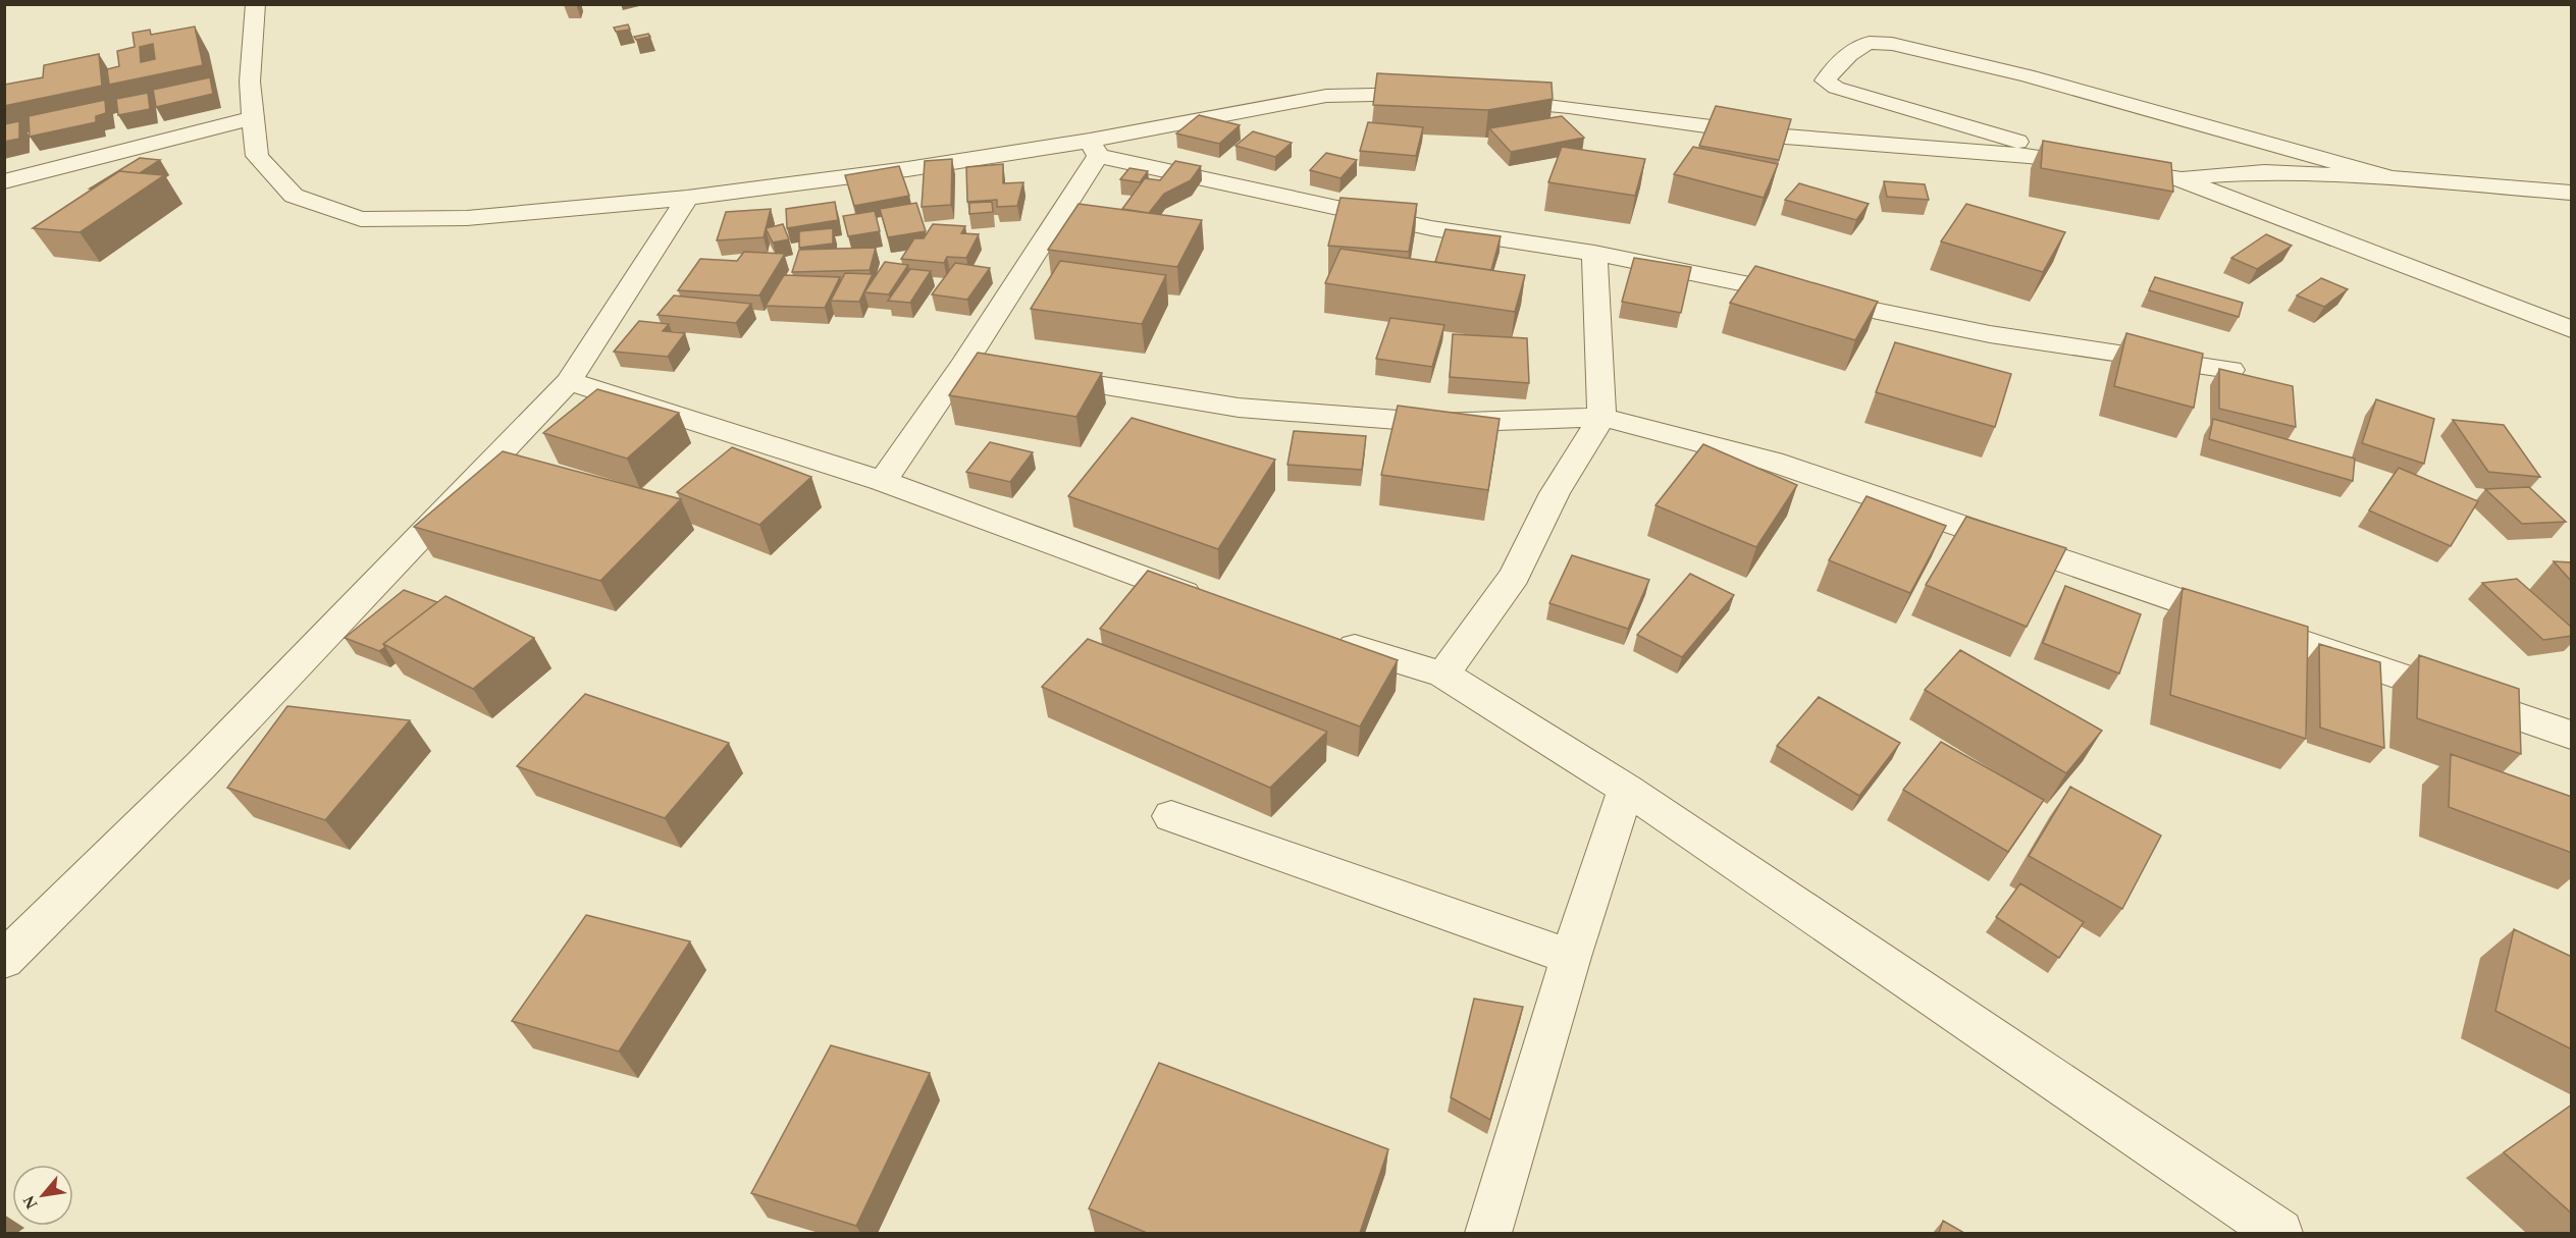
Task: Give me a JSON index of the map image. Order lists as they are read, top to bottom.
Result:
{
  "north": "bottom left"
}
